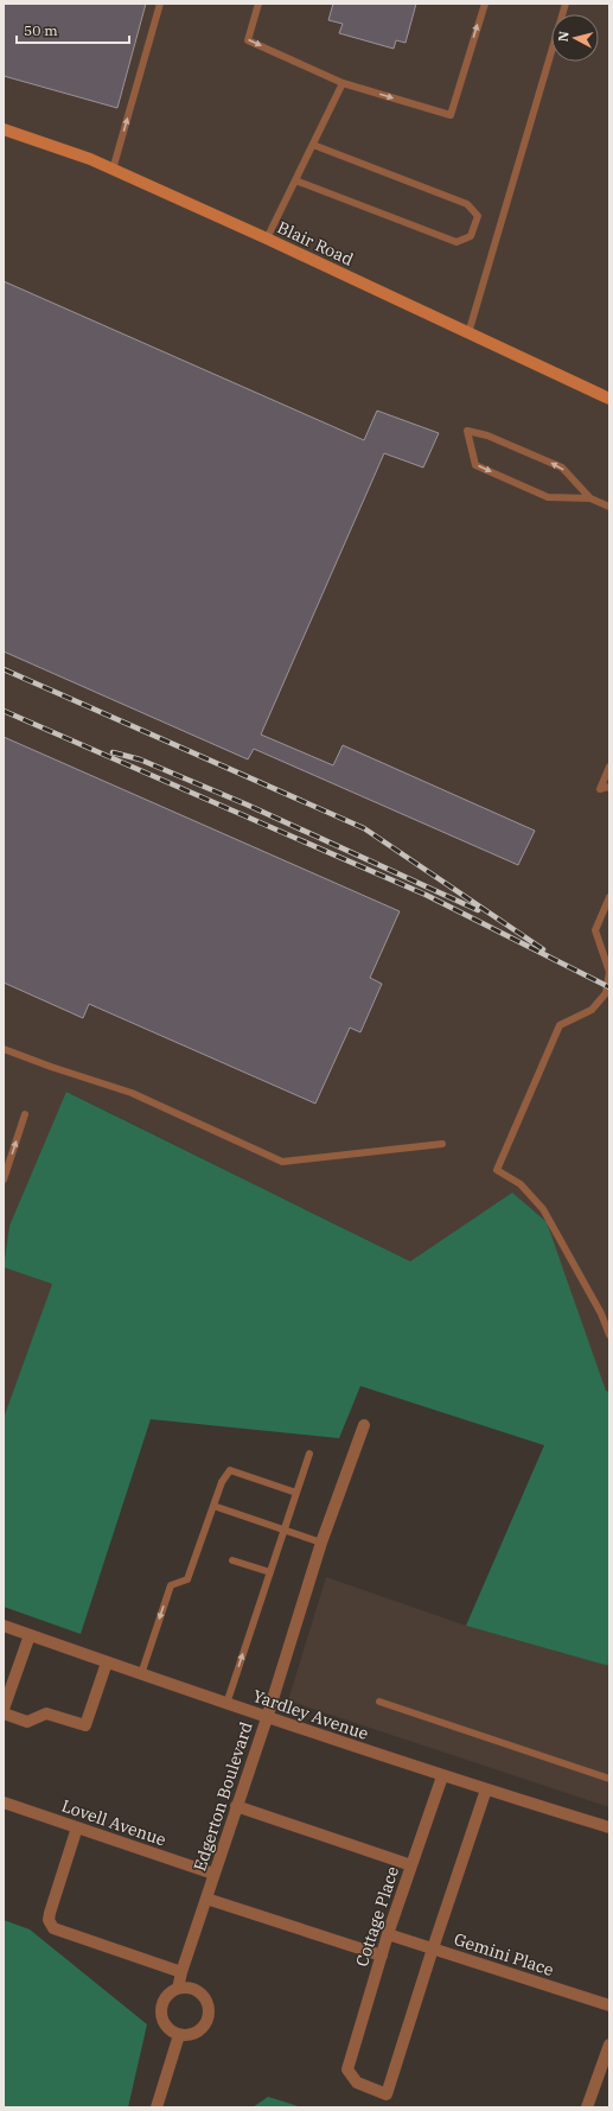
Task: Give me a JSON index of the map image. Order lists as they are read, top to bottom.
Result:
{
  "streets": {
    "street": [
      "Blair Road",
      "Yardley Avenue",
      "Edgerton Boulevard",
      "Lovell Avenue",
      "Cottage Place",
      "Gemini Place"
    ]
  },
  "crossings": [
    ["Yardley Avenue", "Edgerton Boulevard"],
    ["Yardley Avenue", "Cottage Place"],
    ["Edgerton Boulevard", "Lovell Avenue"],
    ["Cottage Place", "Gemini Place"]
  ],
  "scale_bar": "50 m",
  "north": "left"
}
